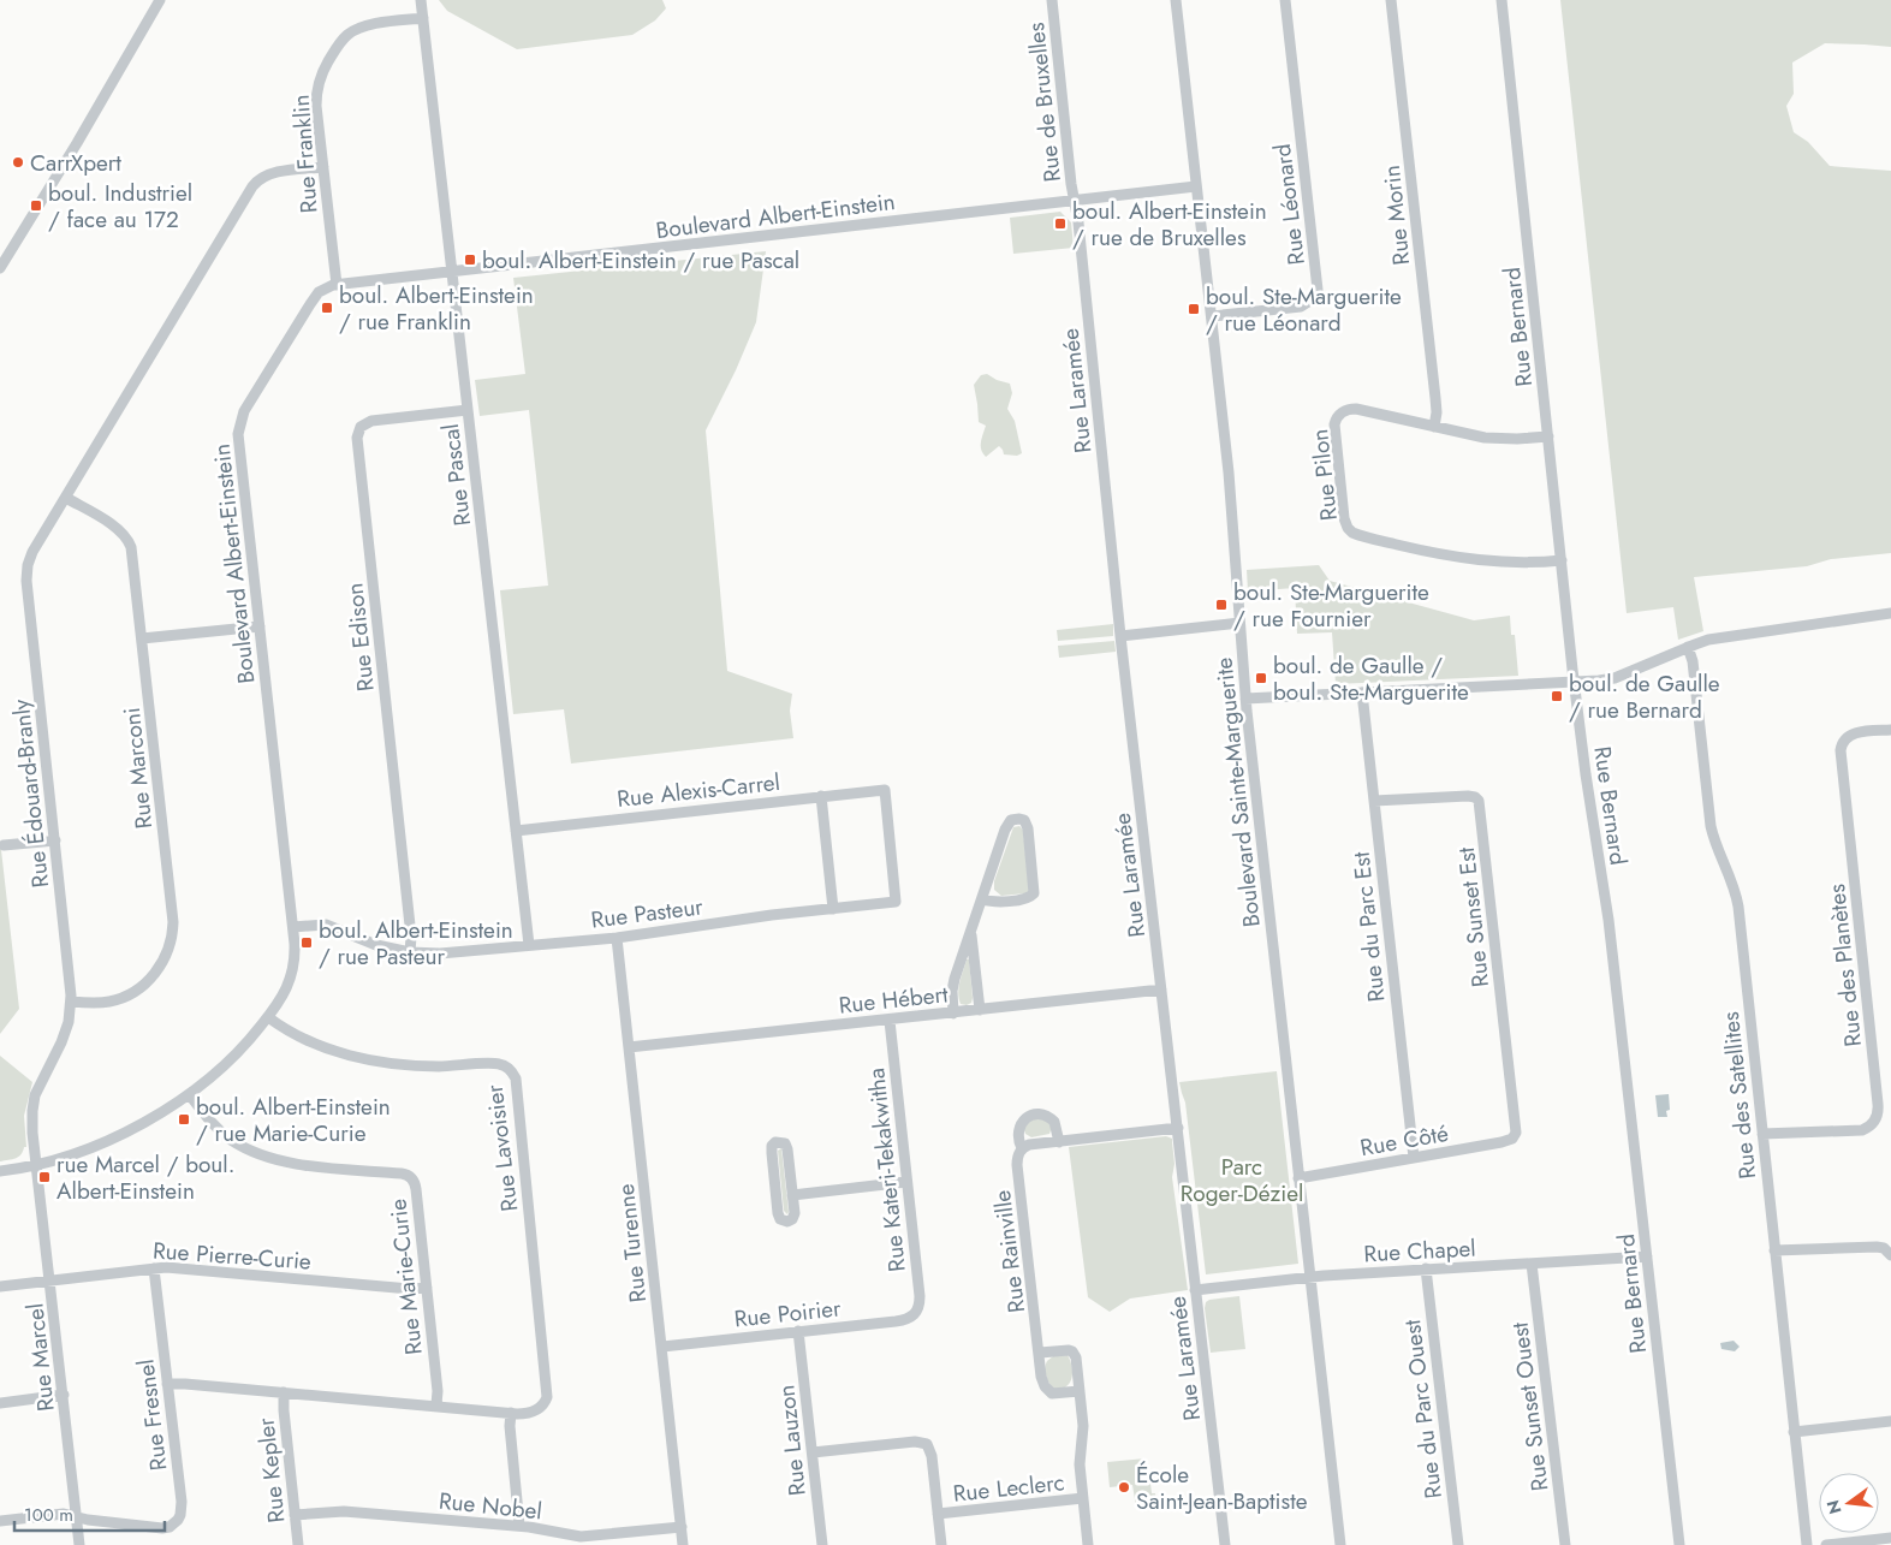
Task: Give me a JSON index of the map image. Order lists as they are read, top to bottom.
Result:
{
  "streets": {
    "street": [
      "Rue de Bruxelles",
      "Rue Franklin",
      "Rue Léonard",
      "Boulevard Albert-Einstein",
      "Rue Morin",
      "Rue Bernard",
      "Rue Laramée",
      "Rue Pascal",
      "Rue Pilon",
      "Rue Edison",
      "Rue Marconi",
      "Rue Alexis-Carrel",
      "Boulevard Sainte-Marguerite",
      "Rue Édouard-Branly",
      "Rue Pasteur",
      "Rue Sunset Est",
      "Rue du Parc Est",
      "Rue des Planètes",
      "Rue Hébert",
      "Rue des Satellites",
      "Rue Côté",
      "Rue Lavoisier",
      "Rue Kateri-Tekakwitha",
      "Rue Turenne",
      "Rue Chapel",
      "Rue Rainville",
      "Rue Pierre-Curie",
      "Rue Marie-Curie",
      "Rue Poirier",
      "Rue Marcel",
      "Rue Sunset Ouest",
      "Rue du Parc Ouest",
      "Rue Fresnel",
      "Rue Lauzon",
      "Rue Kepler",
      "Rue Leclerc",
      "Rue Nobel"
    ]
  },
  "crossings": [
    ["Rue de Bruxelles", "Boulevard Albert-Einstein"],
    ["Rue de Bruxelles", "Rue Laramée"],
    ["Rue Franklin", "Boulevard Albert-Einstein"],
    ["Rue Franklin", "Rue Pascal"],
    ["Rue Franklin", "Rue Édouard-Branly"],
    ["Rue Léonard", "Boulevard Sainte-Marguerite"],
    ["Boulevard Albert-Einstein", "Rue Laramée"],
    ["Boulevard Albert-Einstein", "Rue Pascal"],
    ["Boulevard Albert-Einstein", "Boulevard Sainte-Marguerite"],
    ["Boulevard Albert-Einstein", "Rue Édouard-Branly"],
    ["Boulevard Albert-Einstein", "Rue Pasteur"],
    ["Boulevard Albert-Einstein", "Rue Lavoisier"],
    ["Boulevard Albert-Einstein", "Rue Marie-Curie"],
    ["Boulevard Albert-Einstein", "Rue Marcel"],
    ["Rue Morin", "Rue Pilon"],
    ["Rue Bernard", "Rue Pilon"],
    ["Rue Bernard", "Rue Chapel"],
    ["Rue Laramée", "Rue Hébert"],
    ["Rue Laramée", "Rue Chapel"],
    ["Rue Pascal", "Rue Edison"],
    ["Rue Pascal", "Rue Alexis-Carrel"],
    ["Rue Pascal", "Rue Pasteur"],
    ["Rue Edison", "Rue Pasteur"],
    ["Rue Marconi", "Rue Édouard-Branly"],
    ["Rue Alexis-Carrel", "Rue Pasteur"],
    ["Boulevard Sainte-Marguerite", "Rue Côté"],
    ["Boulevard Sainte-Marguerite", "Rue Chapel"],
    ["Rue Édouard-Branly", "Rue Marcel"],
    ["Rue Pasteur", "Rue Turenne"],
    ["Rue Sunset Est", "Rue du Parc Est"],
    ["Rue Sunset Est", "Rue Côté"],
    ["Rue du Parc Est", "Rue Côté"],
    ["Rue des Planètes", "Rue des Satellites"],
    ["Rue Hébert", "Rue Kateri-Tekakwitha"],
    ["Rue Hébert", "Rue Turenne"],
    ["Rue Lavoisier", "Rue Marie-Curie"],
    ["Rue Lavoisier", "Rue Fresnel"],
    ["Rue Lavoisier", "Rue Kepler"],
    ["Rue Kateri-Tekakwitha", "Rue Poirier"],
    ["Rue Turenne", "Rue Poirier"],
    ["Rue Turenne", "Rue Nobel"],
    ["Rue Chapel", "Rue Sunset Ouest"],
    ["Rue Chapel", "Rue du Parc Ouest"],
    ["Rue Pierre-Curie", "Rue Marie-Curie"],
    ["Rue Pierre-Curie", "Rue Marcel"],
    ["Rue Pierre-Curie", "Rue Fresnel"],
    ["Rue Poirier", "Rue Lauzon"],
    ["Rue Marcel", "Rue Fresnel"],
    ["Rue Kepler", "Rue Nobel"]
  ],
  "parks": ["Parc Roger-Déziel"],
  "places": {
    "other": ["CarrXpert", "École Saint-Jean-Baptiste"],
    "transit": [
      "boul. Industriel / face au 172",
      "boul. Albert-Einstein / rue de Bruxelles",
      "boul. Albert-Einstein / rue Pascal",
      "boul. Albert-Einstein / rue Franklin",
      "boul. Ste-Marguerite / rue Léonard",
      "boul. Ste-Marguerite / rue Fournier",
      "boul. de Gaulle / boul. Ste-Marguerite",
      "boul. de Gaulle / rue Bernard",
      "boul. Albert-Einstein / rue Pasteur",
      "boul. Albert-Einstein / rue Marie-Curie",
      "rue Marcel / boul. Albert-Einstein"
    ]
  },
  "scale_bar": "100 m",
  "north": "left"
}
